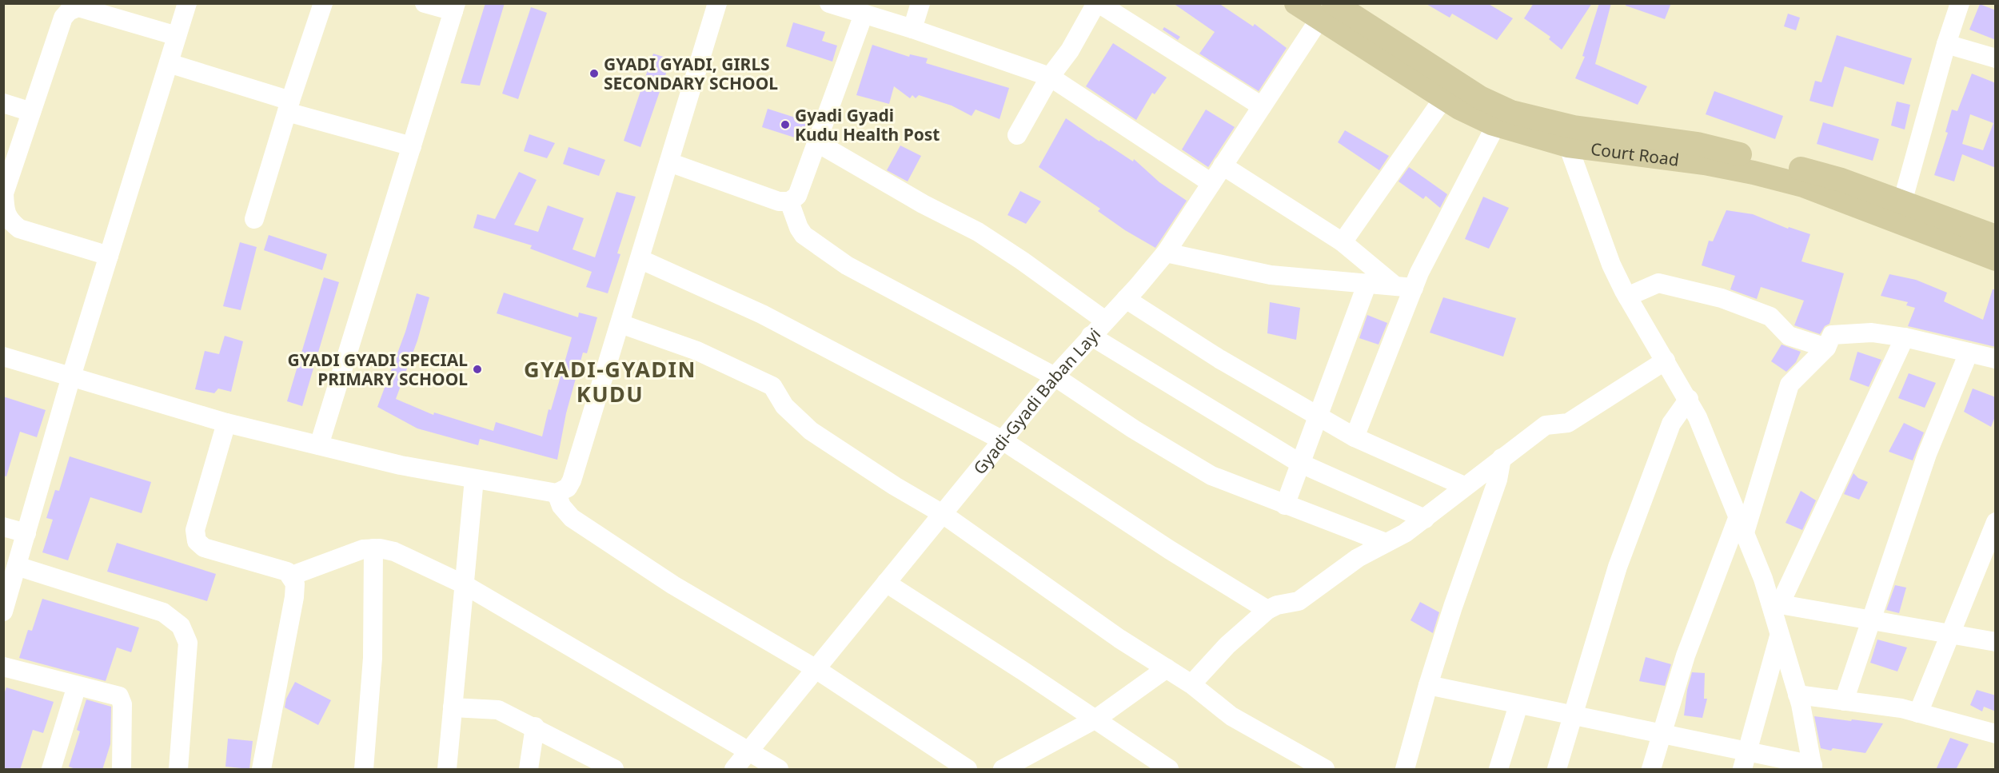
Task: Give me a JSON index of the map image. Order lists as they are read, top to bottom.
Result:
{
  "streets": {
    "main road": ["Court Road"],
    "street": ["Gyadi-Gyadi Baban Layi"]
  },
  "crossings": [
    ["Court Road", "Gyadi-Gyadi Baban Layi"]
  ],
  "districts": ["GYADI-GYADIN KUDU"],
  "places": ["GYADI GYADI, GIRLS SECONDARY SCHOOL", "Gyadi Gyadi Kudu Health Post", "GYADI GYADI SPECIAL PRIMARY SCHOOL"]
}
